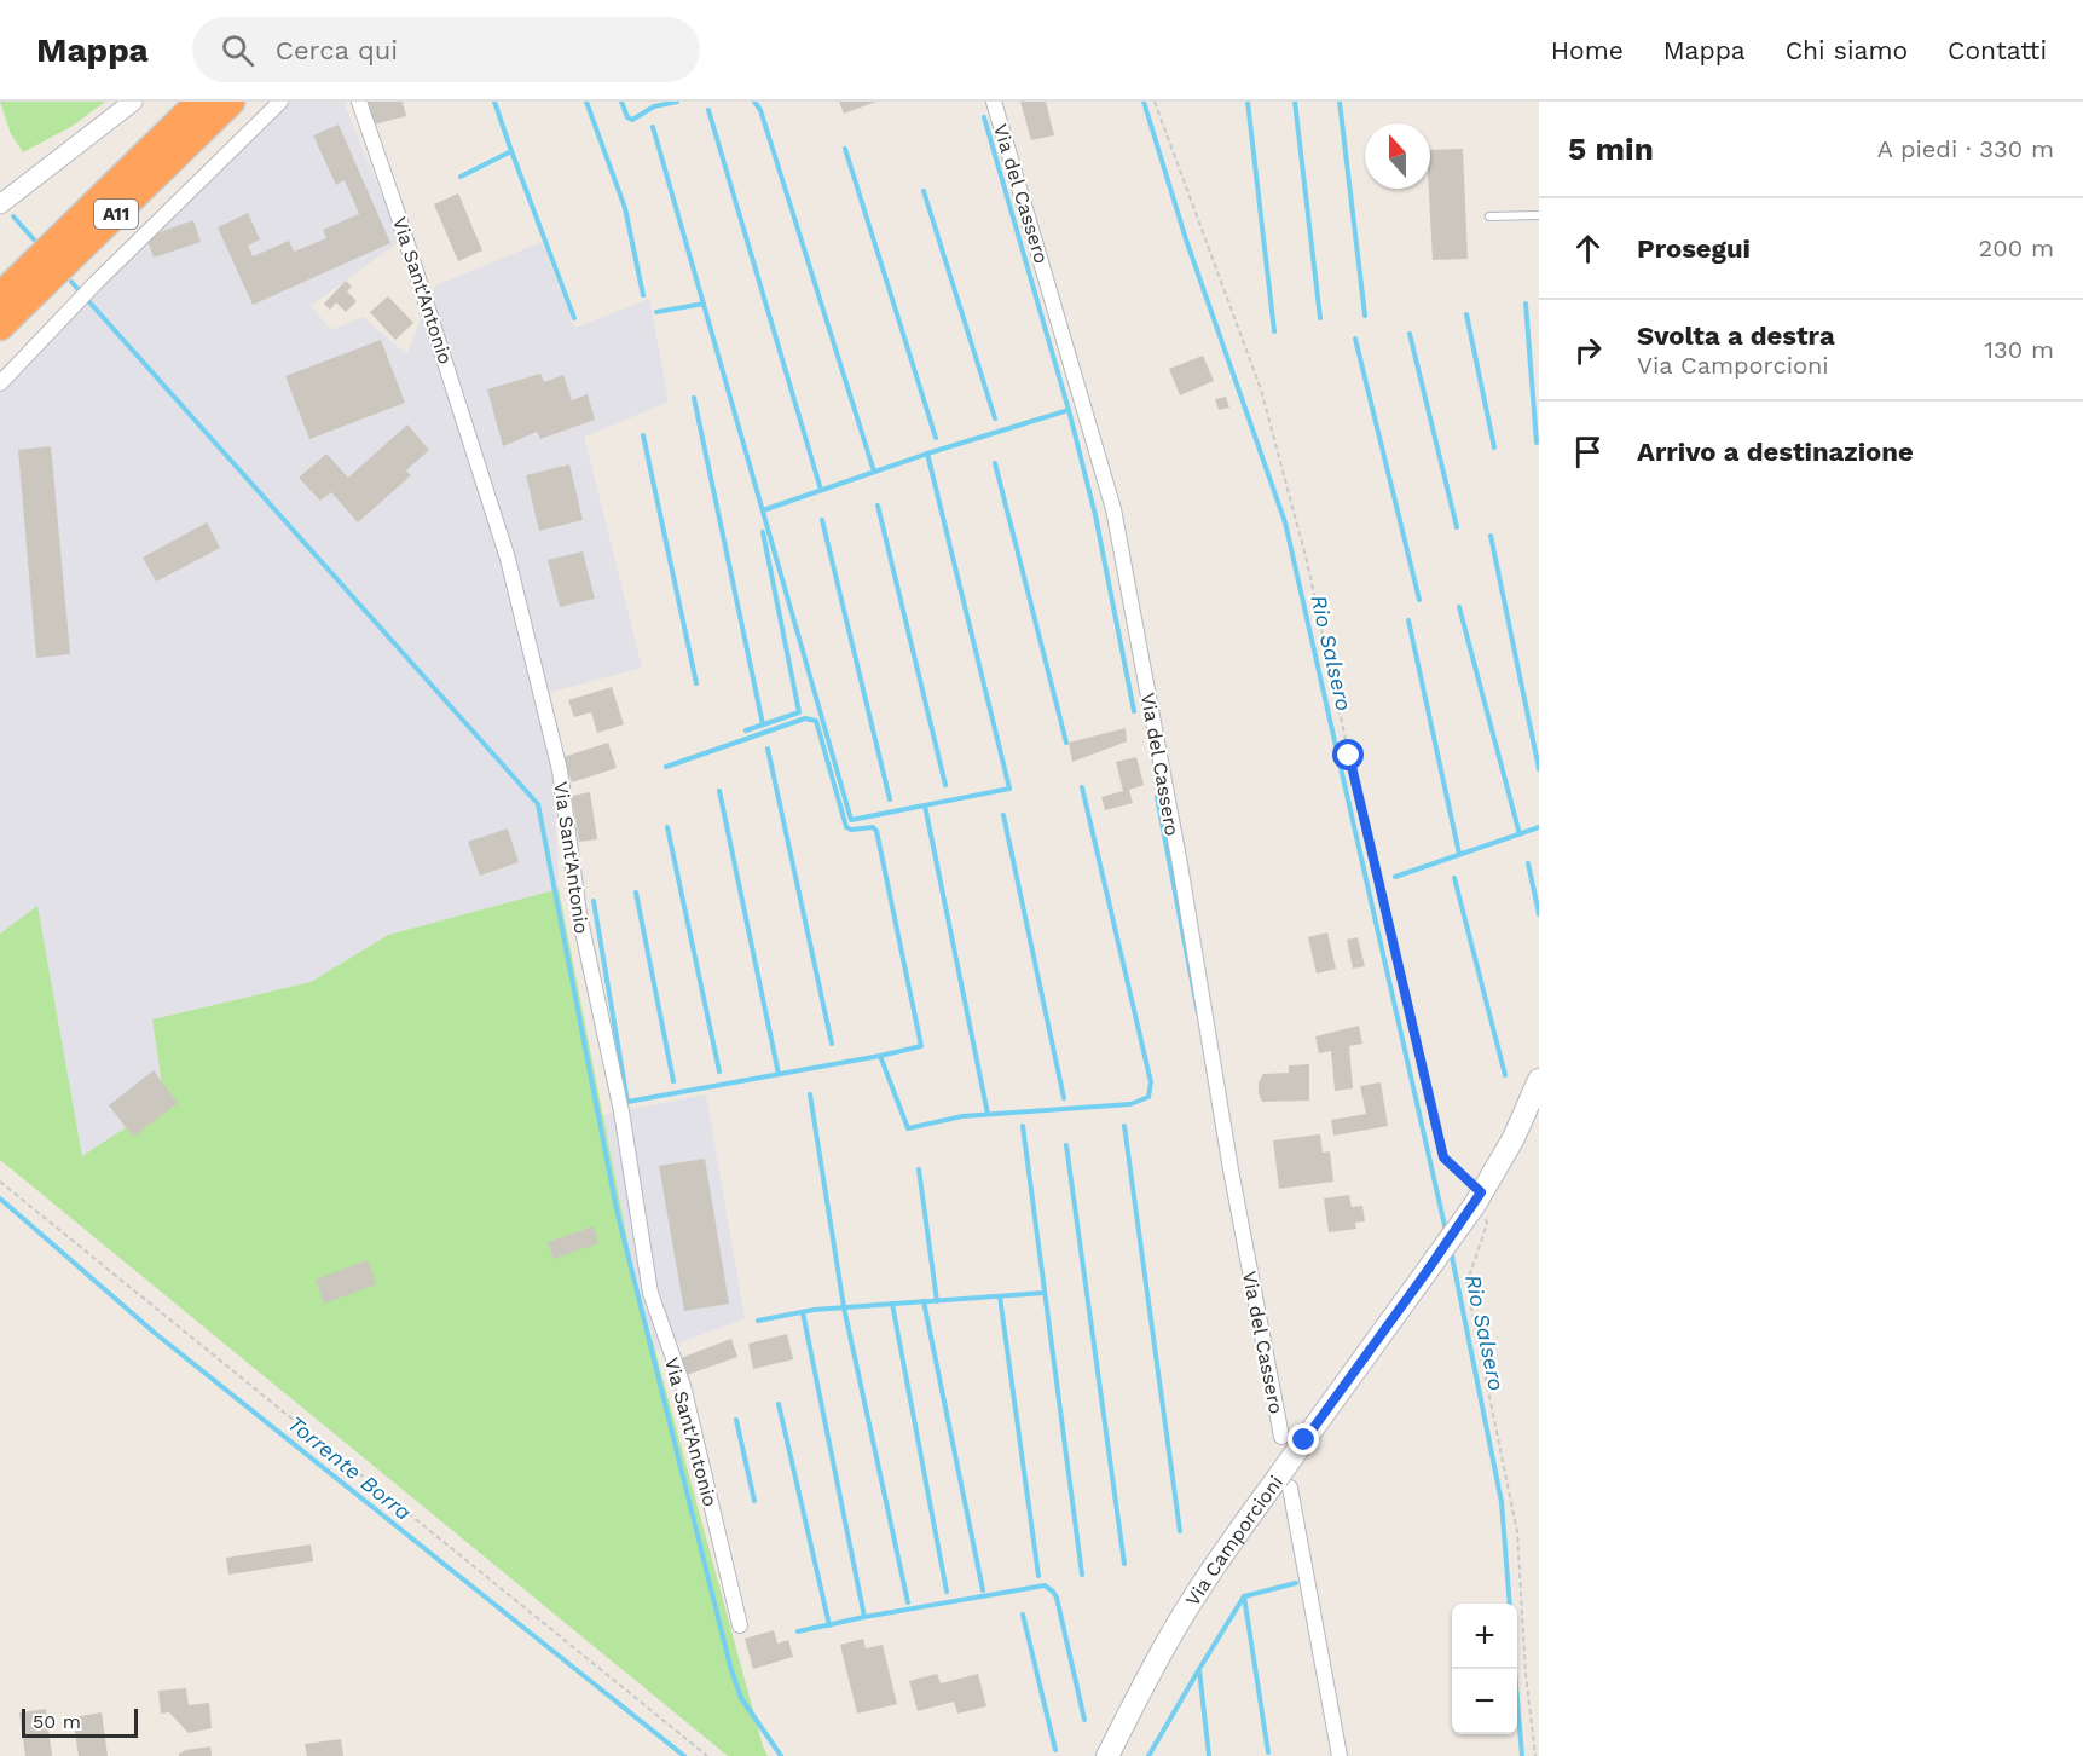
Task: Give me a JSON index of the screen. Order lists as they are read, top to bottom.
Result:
{
  "streets": {
    "highway": ["A11"],
    "main road": ["Via Camporcioni"],
    "street": ["Via del Cassero", "Via Sant'Antonio"]
  },
  "water": ["Rio Salsero", "Torrente Borra"],
  "scale_bar": "50 m",
  "north": "top",
  "page": {
    "header": "Mappa",
    "search": "Cerca qui",
    "nav": [
      "Home",
      "Mappa",
      "Chi siamo",
      "Contatti"
    ],
    "heading": ["5 min", "A piedi · 330 m"],
    "list": [
      ["Prosegui", "200 m"],
      ["Svolta a destra", "Via Camporcioni", "130 m"],
      "Arrivo a destinazione"
    ],
    "map_buttons": ["+", "−"],
    "scale": "50 m"
  }
}
